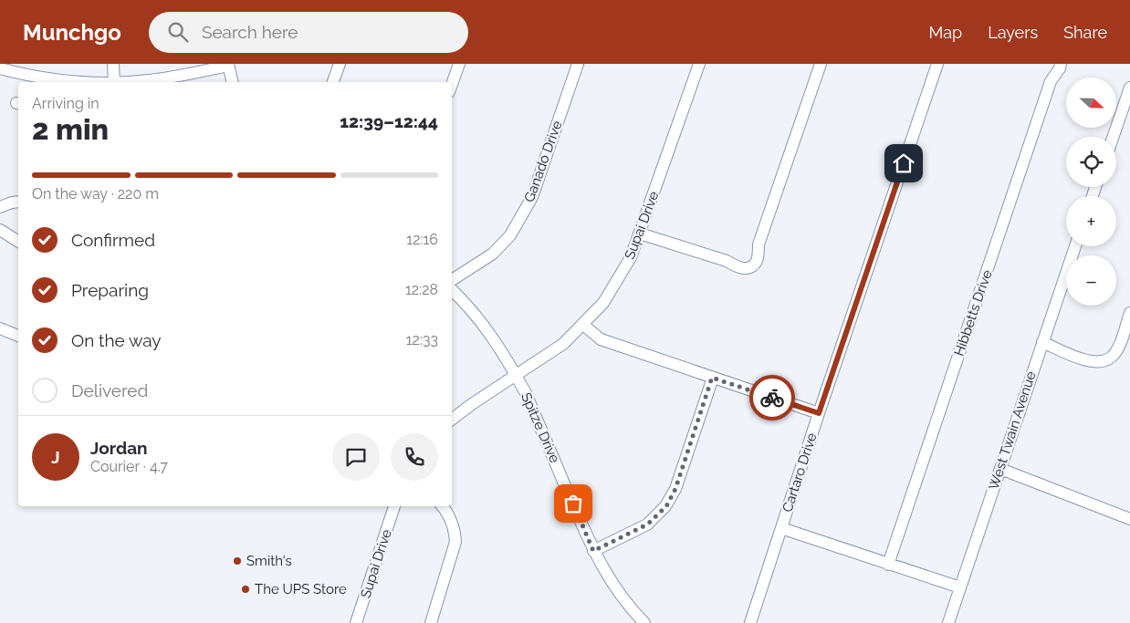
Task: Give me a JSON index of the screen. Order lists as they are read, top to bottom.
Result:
{
  "streets": {
    "street": [
      "Ganado Drive",
      "Supai Drive",
      "Hibbetts Drive",
      "Spitze Drive",
      "West Twain Avenue",
      "Cartaro Drive"
    ]
  },
  "crossings": [
    ["Supai Drive", "Spitze Drive"]
  ],
  "places": ["Smith's", "The UPS Store"],
  "north": "right",
  "page": {
    "header": "Munchgo",
    "search": "Search here",
    "nav": ["Map", "Layers", "Share"],
    "map_buttons": ["+", "−"],
    "heading": ["2 min", "Arriving in", "12:39–12:44"],
    "panel": ["Jordan", "Courier · 4.7"],
    "bar": "On the way · 220 m",
    "list": [
      ["Confirmed", "12:16"],
      ["Preparing", "12:28"],
      ["On the way", "12:33"],
      "Delivered"
    ],
    "round": "J"
  }
}
